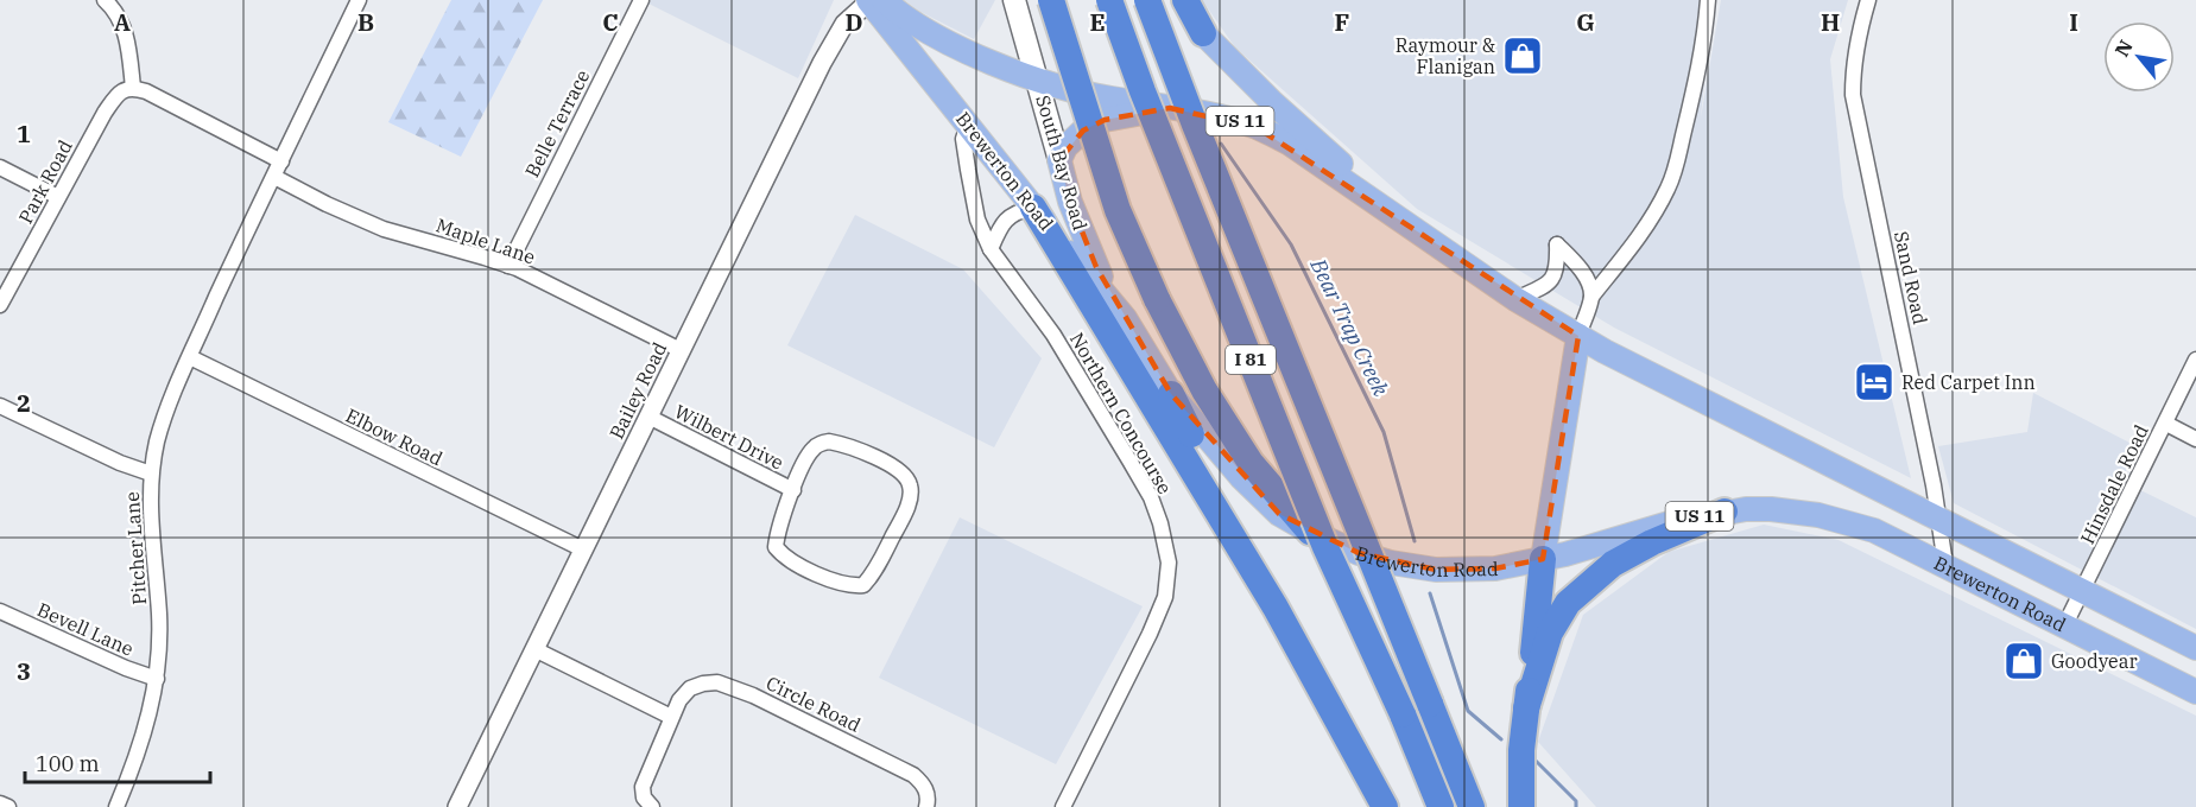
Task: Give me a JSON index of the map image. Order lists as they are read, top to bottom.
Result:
{
  "streets": {
    "highway": ["I 81"],
    "main road": ["US 11", "South Bay Road", "Brewerton Road"],
    "street": [
      "Belle Terrace",
      "Park Road",
      "Maple Lane",
      "Sand Road",
      "Bailey Road",
      "Northern Concourse",
      "Elbow Road",
      "Wilbert Drive",
      "Hinsdale Road",
      "Pitcher Lane",
      "Bevell Lane",
      "Circle Road"
    ]
  },
  "crossings": [
    ["Belle Terrace", "Maple Lane"],
    ["South Bay Road", "Brewerton Road"],
    ["Brewerton Road", "Sand Road"],
    ["Brewerton Road", "Bailey Road"],
    ["Brewerton Road", "Northern Concourse"],
    ["Brewerton Road", "Hinsdale Road"],
    ["Maple Lane", "Bailey Road"],
    ["Maple Lane", "Pitcher Lane"],
    ["Bailey Road", "Elbow Road"],
    ["Bailey Road", "Wilbert Drive"],
    ["Elbow Road", "Pitcher Lane"],
    ["Pitcher Lane", "Bevell Lane"]
  ],
  "water": ["Bear Trap Creek"],
  "places": {
    "shop": ["Raymour & Flanigan", "Goodyear"],
    "hotel": ["Red Carpet Inn"]
  },
  "scale_bar": "100 m",
  "north": "top left",
  "grid": {
    "columns": [
      "A",
      "B",
      "C",
      "D",
      "E",
      "F",
      "G",
      "H",
      "I"
    ],
    "rows": ["1", "2", "3"]
  }
}
